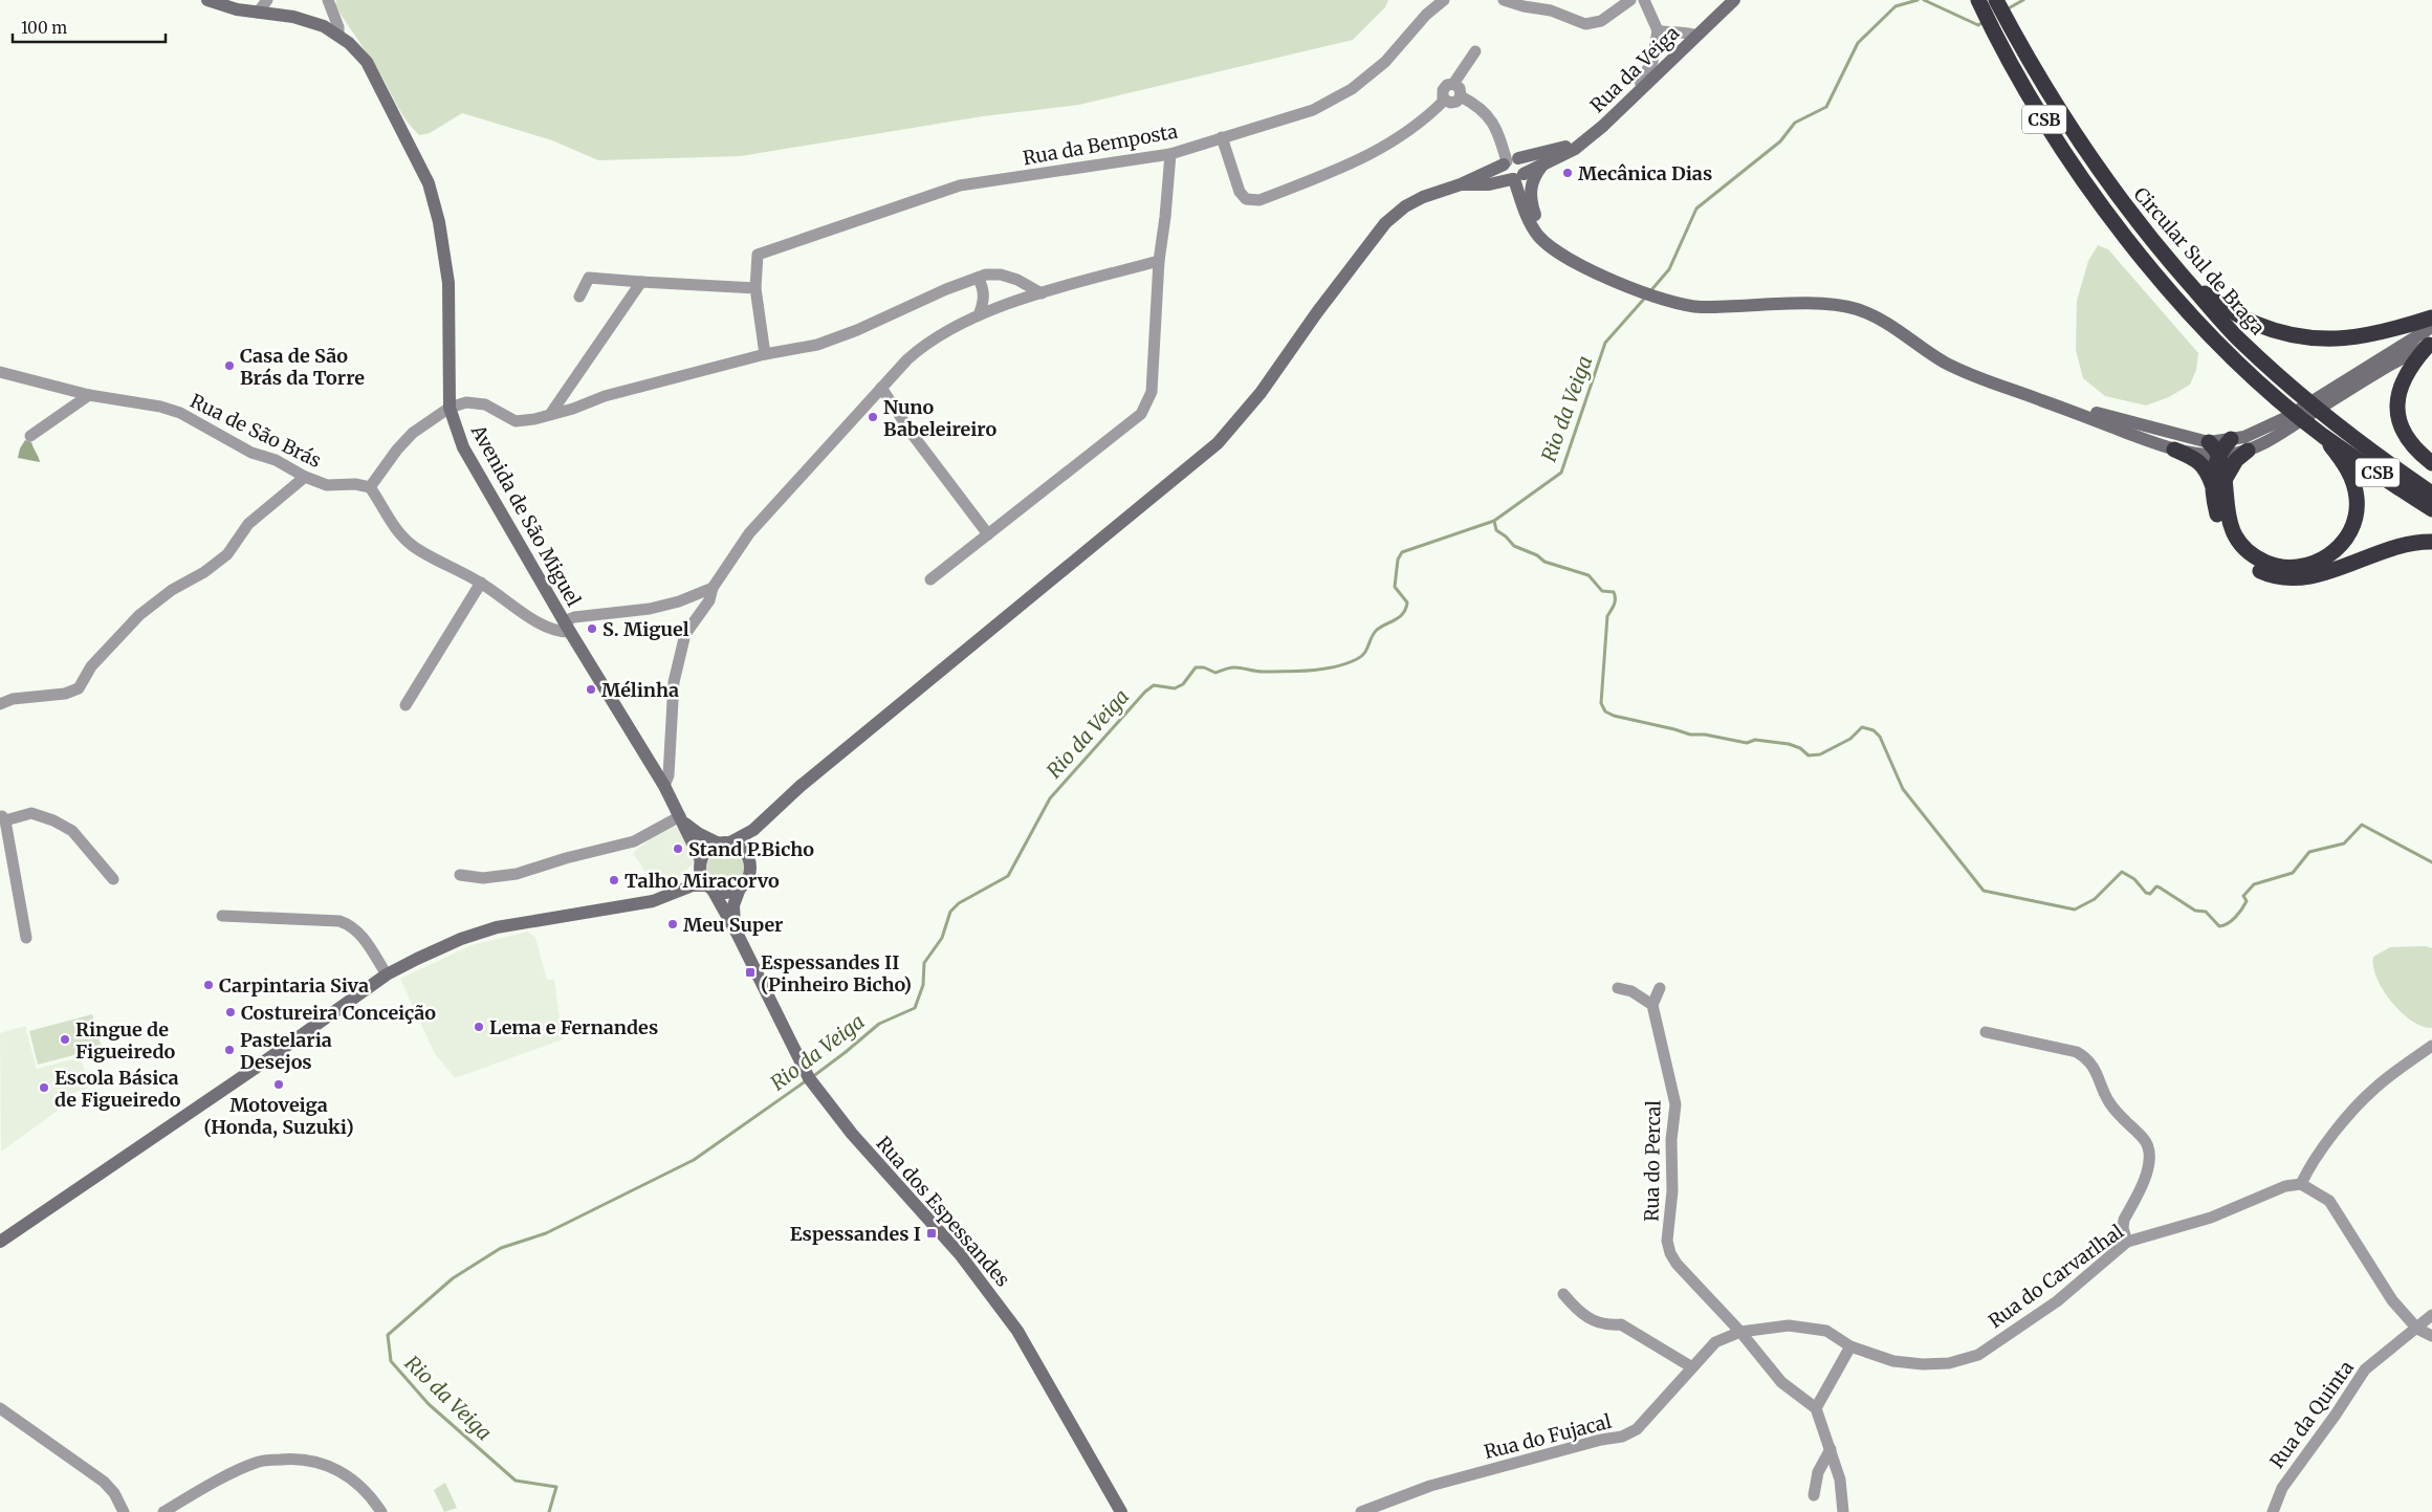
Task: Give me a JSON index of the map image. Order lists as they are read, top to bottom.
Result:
{
  "streets": {
    "highway": ["CSB", "Circular Sul de Braga"],
    "main road": ["Rua da Veiga", "Avenida de São Miguel", "Rua dos Espessandes"],
    "street": [
      "Rua da Bemposta",
      "Rua de São Brás",
      "Rua do Percal",
      "Rua do Carvarlhal",
      "Rua da Quinta",
      "Rua do Fujacal"
    ]
  },
  "crossings": [
    ["Rua do Percal", "Rua do Carvarlhal"],
    ["Rua do Percal", "Rua do Fujacal"],
    ["Rua do Carvarlhal", "Rua do Fujacal"]
  ],
  "water": ["Rio da Veiga"],
  "places": {
    "other": [
      "Mecânica Dias",
      "Casa de São Brás da Torre",
      "Nuno Babeleireiro",
      "S. Miguel",
      "Mélinha",
      "Stand P.Bicho",
      "Talho Miracorvo",
      "Meu Super",
      "Carpintaria Siva",
      "Costureira Conceição",
      "Lema e Fernandes",
      "Ringue de Figueiredo",
      "Pastelaria Desejos",
      "Motoveiga (Honda, Suzuki)",
      "Escola Básica de Figueiredo"
    ],
    "transit": ["Espessandes II (Pinheiro Bicho)", "Espessandes I"]
  },
  "scale_bar": "100 m"
}
